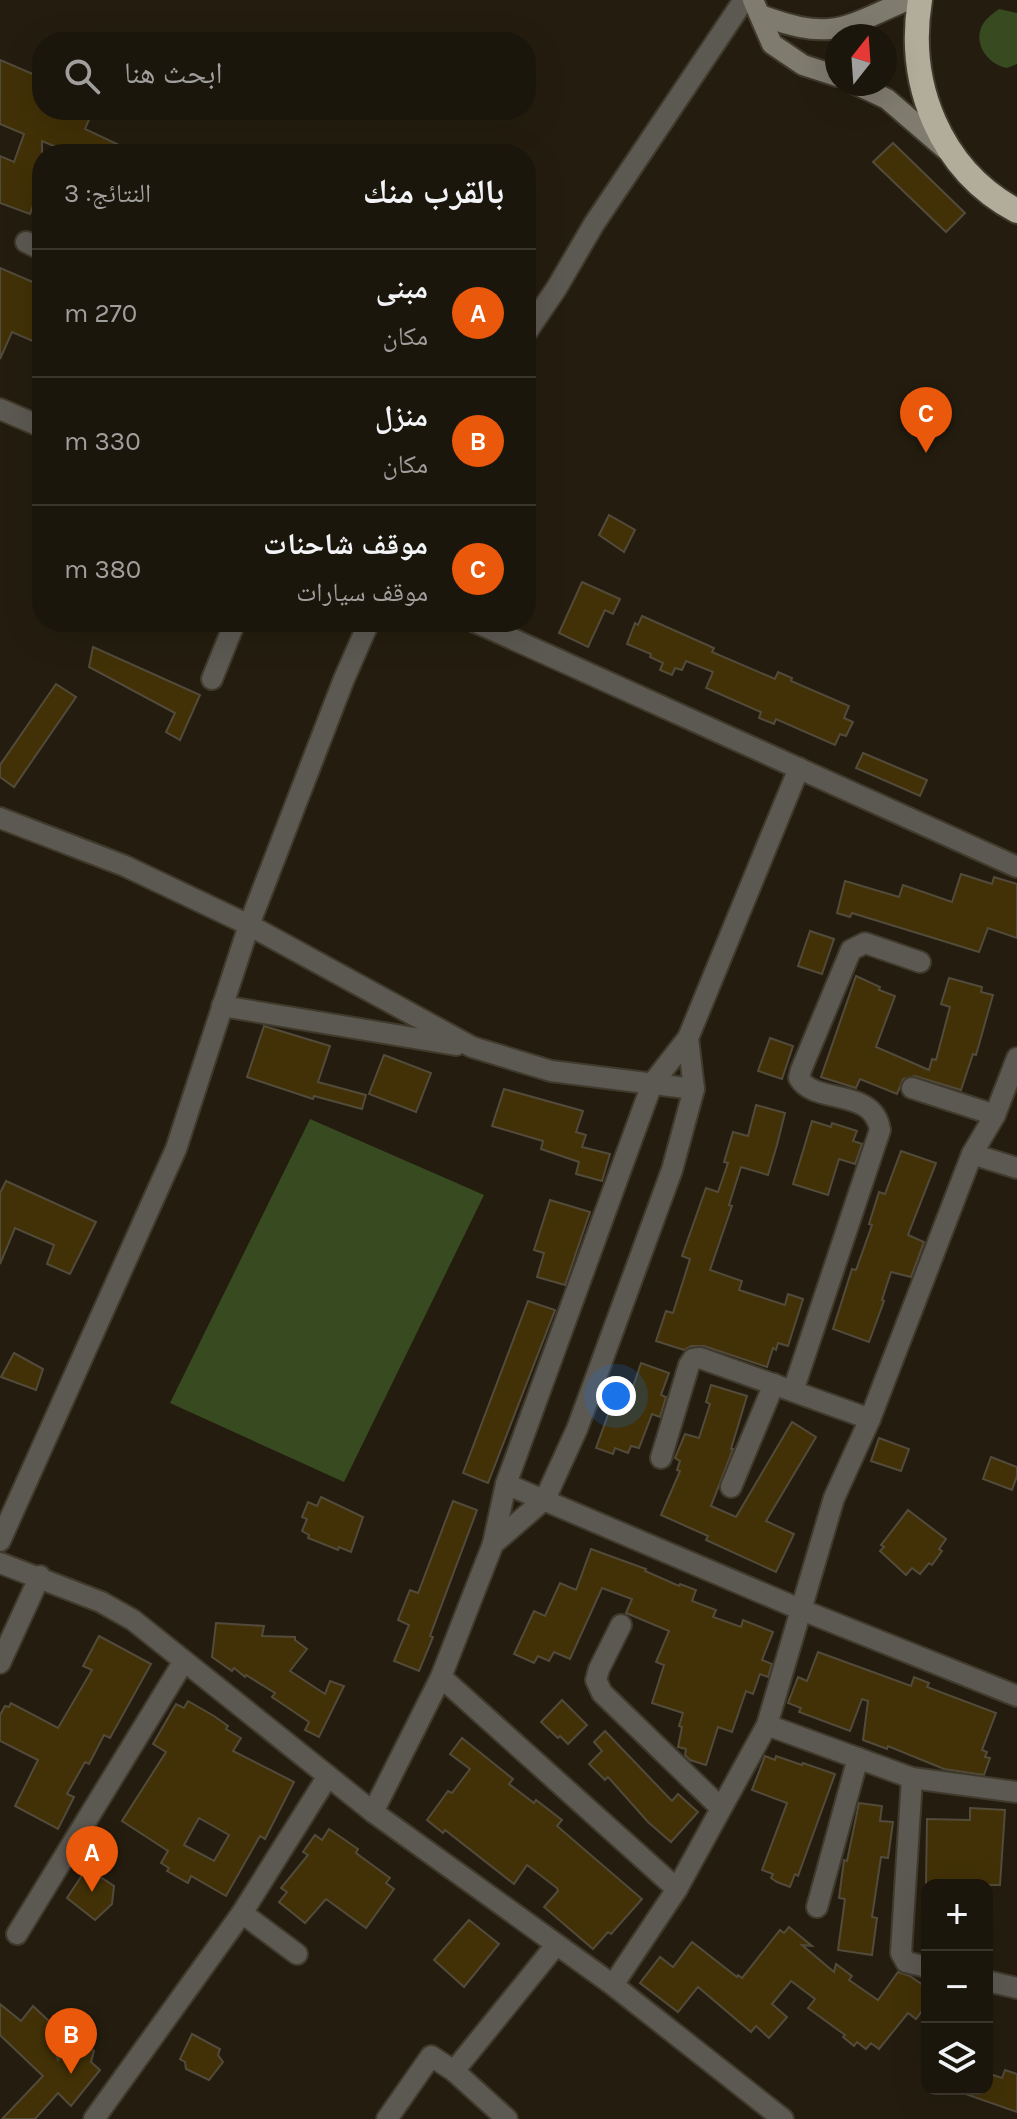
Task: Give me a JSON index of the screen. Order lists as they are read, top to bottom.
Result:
{
  "north": "top",
  "page": {
    "search": "ابحث هنا",
    "heading": ["بالقرب منك", "النتائج: 3"],
    "list": [
      {
        "mark": "A",
        "name": "مبنى",
        "note": "مكان",
        "value": "270 m"
      },
      {
        "mark": "B",
        "name": "منزل",
        "note": "مكان",
        "value": "330 m"
      },
      {
        "mark": "C",
        "name": "موقف شاحنات",
        "note": "موقف سيارات",
        "value": "380 m"
      }
    ],
    "pins": ["C", "A", "B"],
    "map_buttons": ["+", "−"]
  }
}
